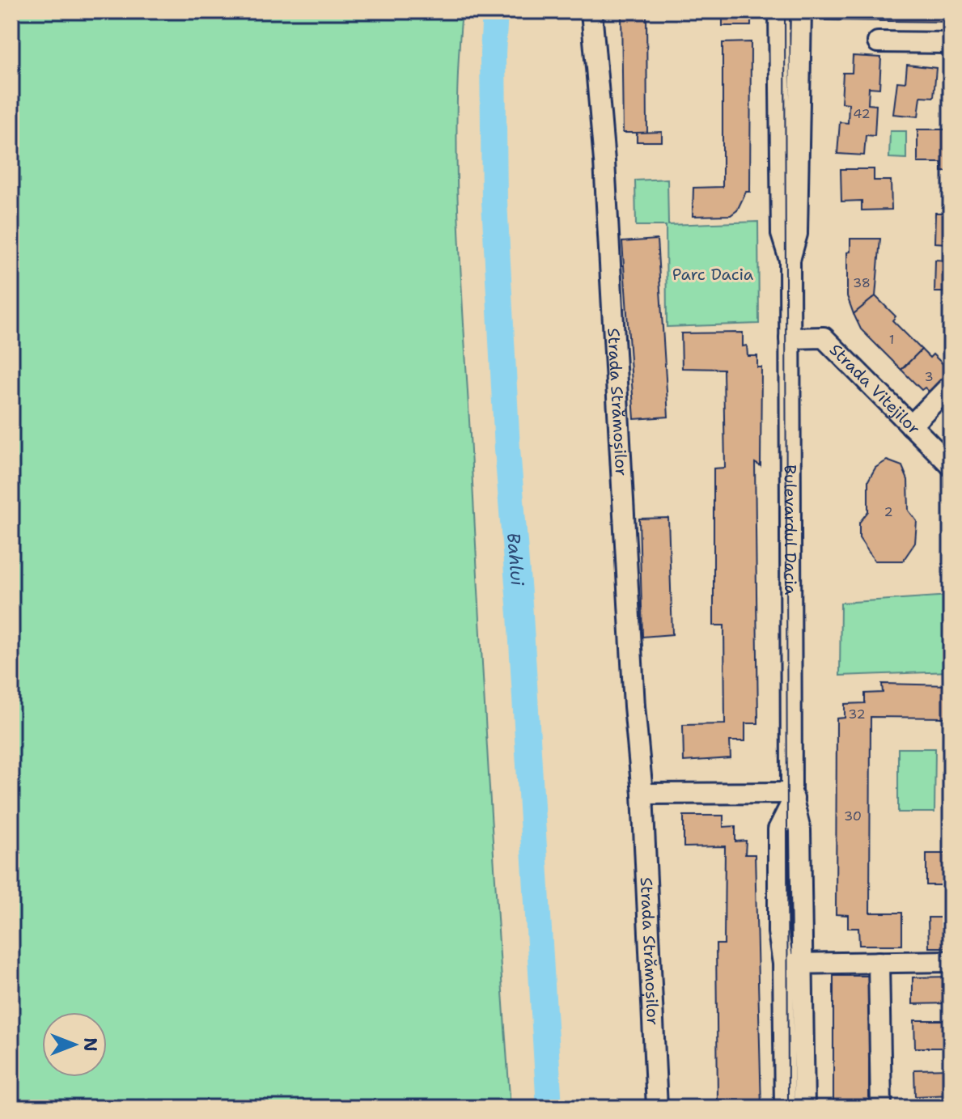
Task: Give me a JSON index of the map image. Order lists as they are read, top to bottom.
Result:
{
  "streets": {
    "street": ["Strada Vitejilor", "Strada Strămoșilor", "Bulevardul Dacia"]
  },
  "crossings": [
    ["Strada Vitejilor", "Bulevardul Dacia"]
  ],
  "water": ["Bahlui"],
  "parks": ["Parc Dacia"],
  "house_numbers": [
    "42",
    "38",
    "1",
    "3",
    "2",
    "32",
    "30"
  ],
  "north": "right"
}
